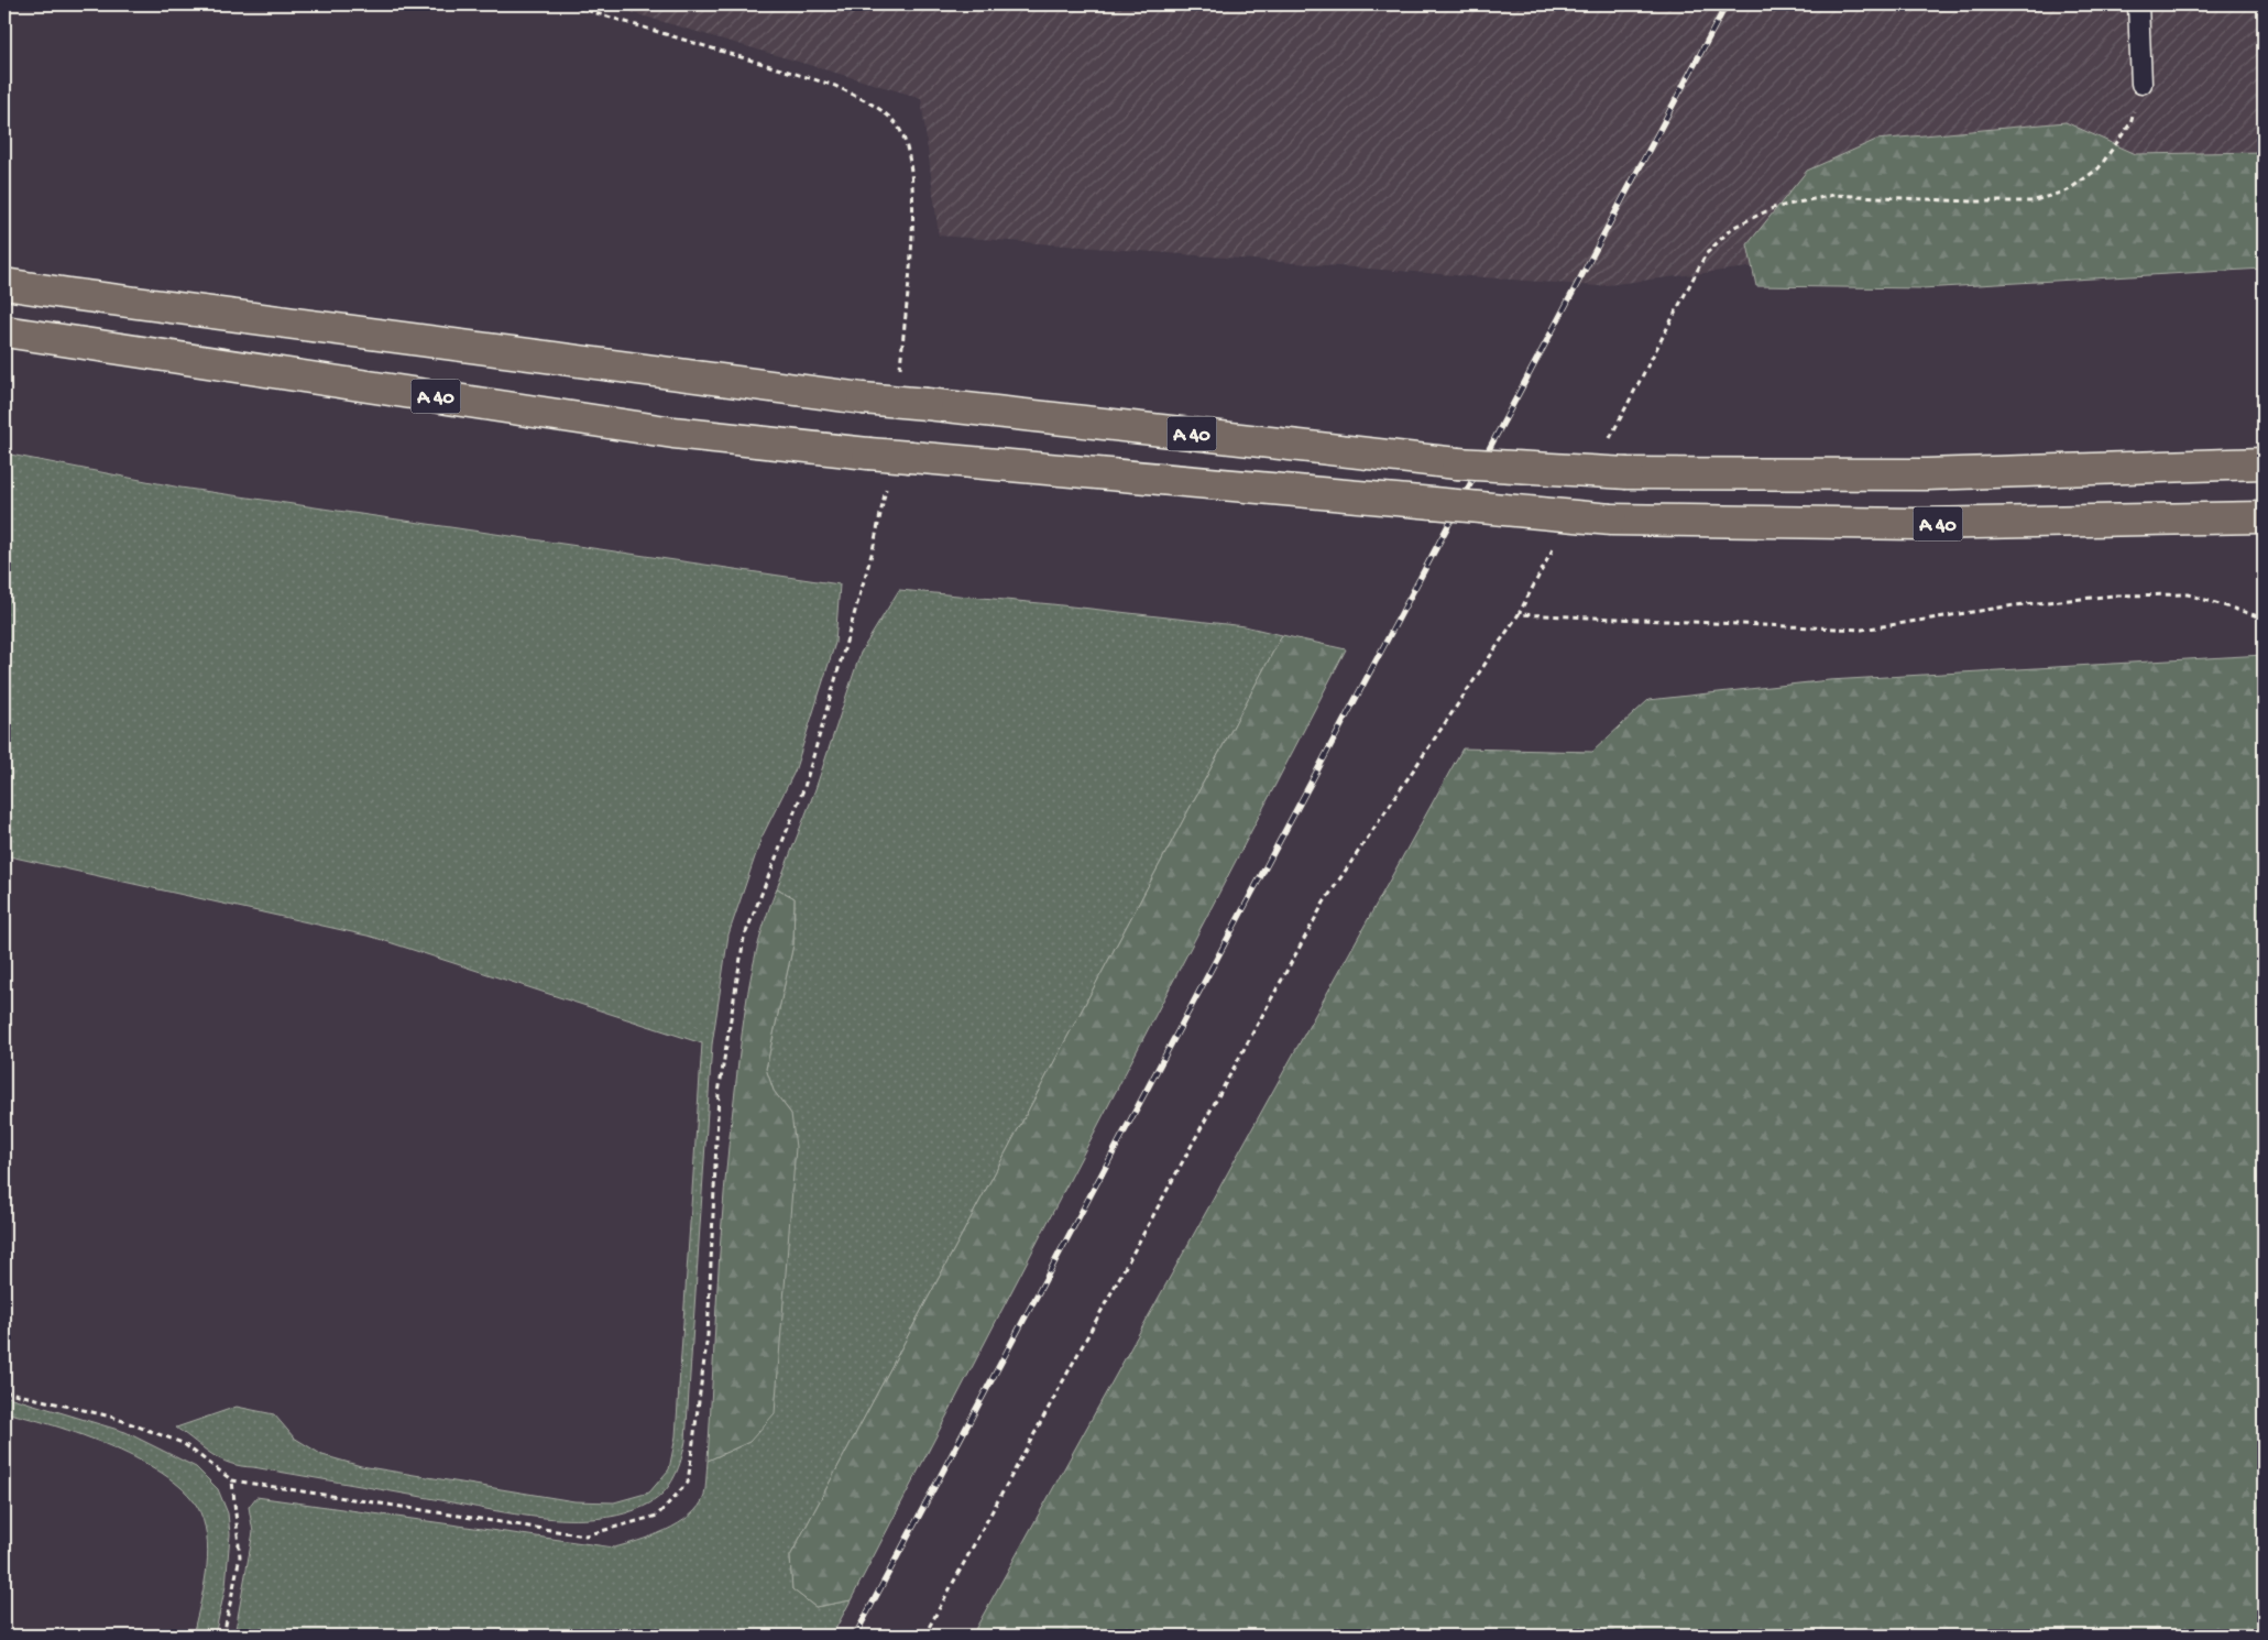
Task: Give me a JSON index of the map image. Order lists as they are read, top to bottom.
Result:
{
  "streets": {
    "highway": ["A 40"]
  }
}
